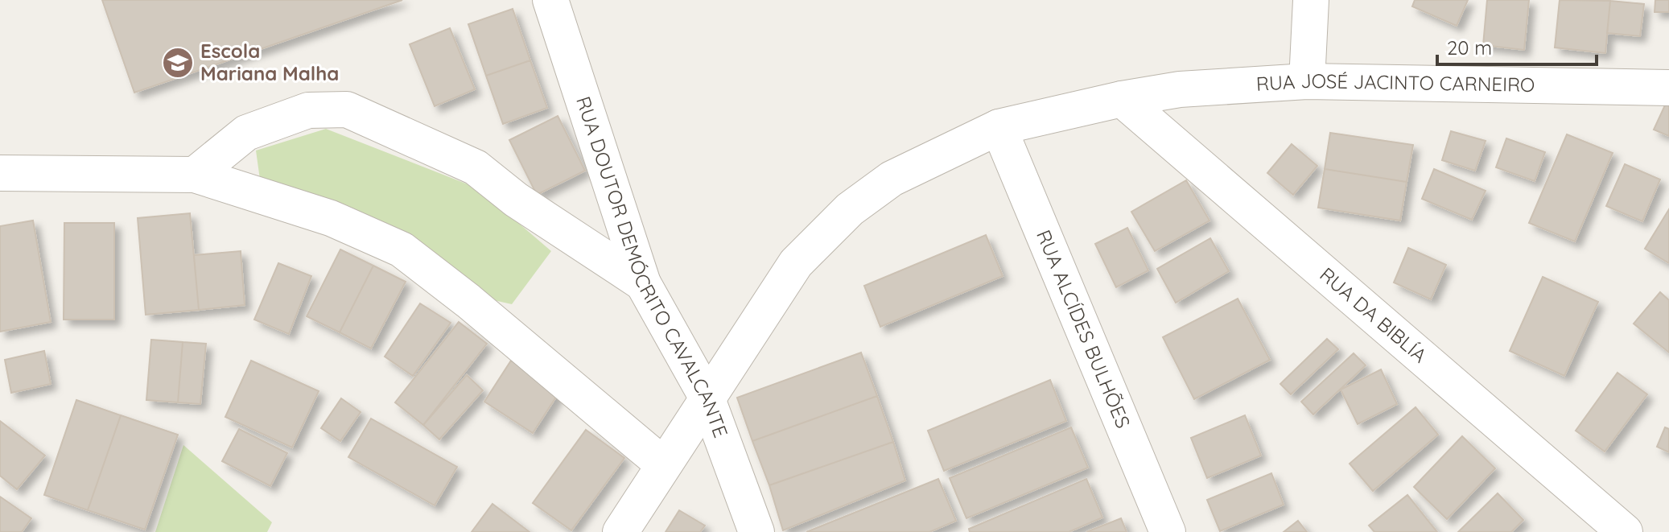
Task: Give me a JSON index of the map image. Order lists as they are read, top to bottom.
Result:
{
  "streets": {
    "street": [
      "RUA JOSÉ JACINTO CARNEIRO",
      "RUA DOUTOR DEMÓCRITO CAVALCANTE",
      "RUA DA BIBLÍA",
      "RUA ALCÍDES BULHÕES"
    ]
  },
  "crossings": [
    ["RUA JOSÉ JACINTO CARNEIRO", "RUA DOUTOR DEMÓCRITO CAVALCANTE"],
    ["RUA JOSÉ JACINTO CARNEIRO", "RUA DA BIBLÍA"],
    ["RUA JOSÉ JACINTO CARNEIRO", "RUA ALCÍDES BULHÕES"]
  ],
  "places": {
    "school or university": ["Escola Mariana Malha"]
  },
  "scale_bar": "20 m"
}
